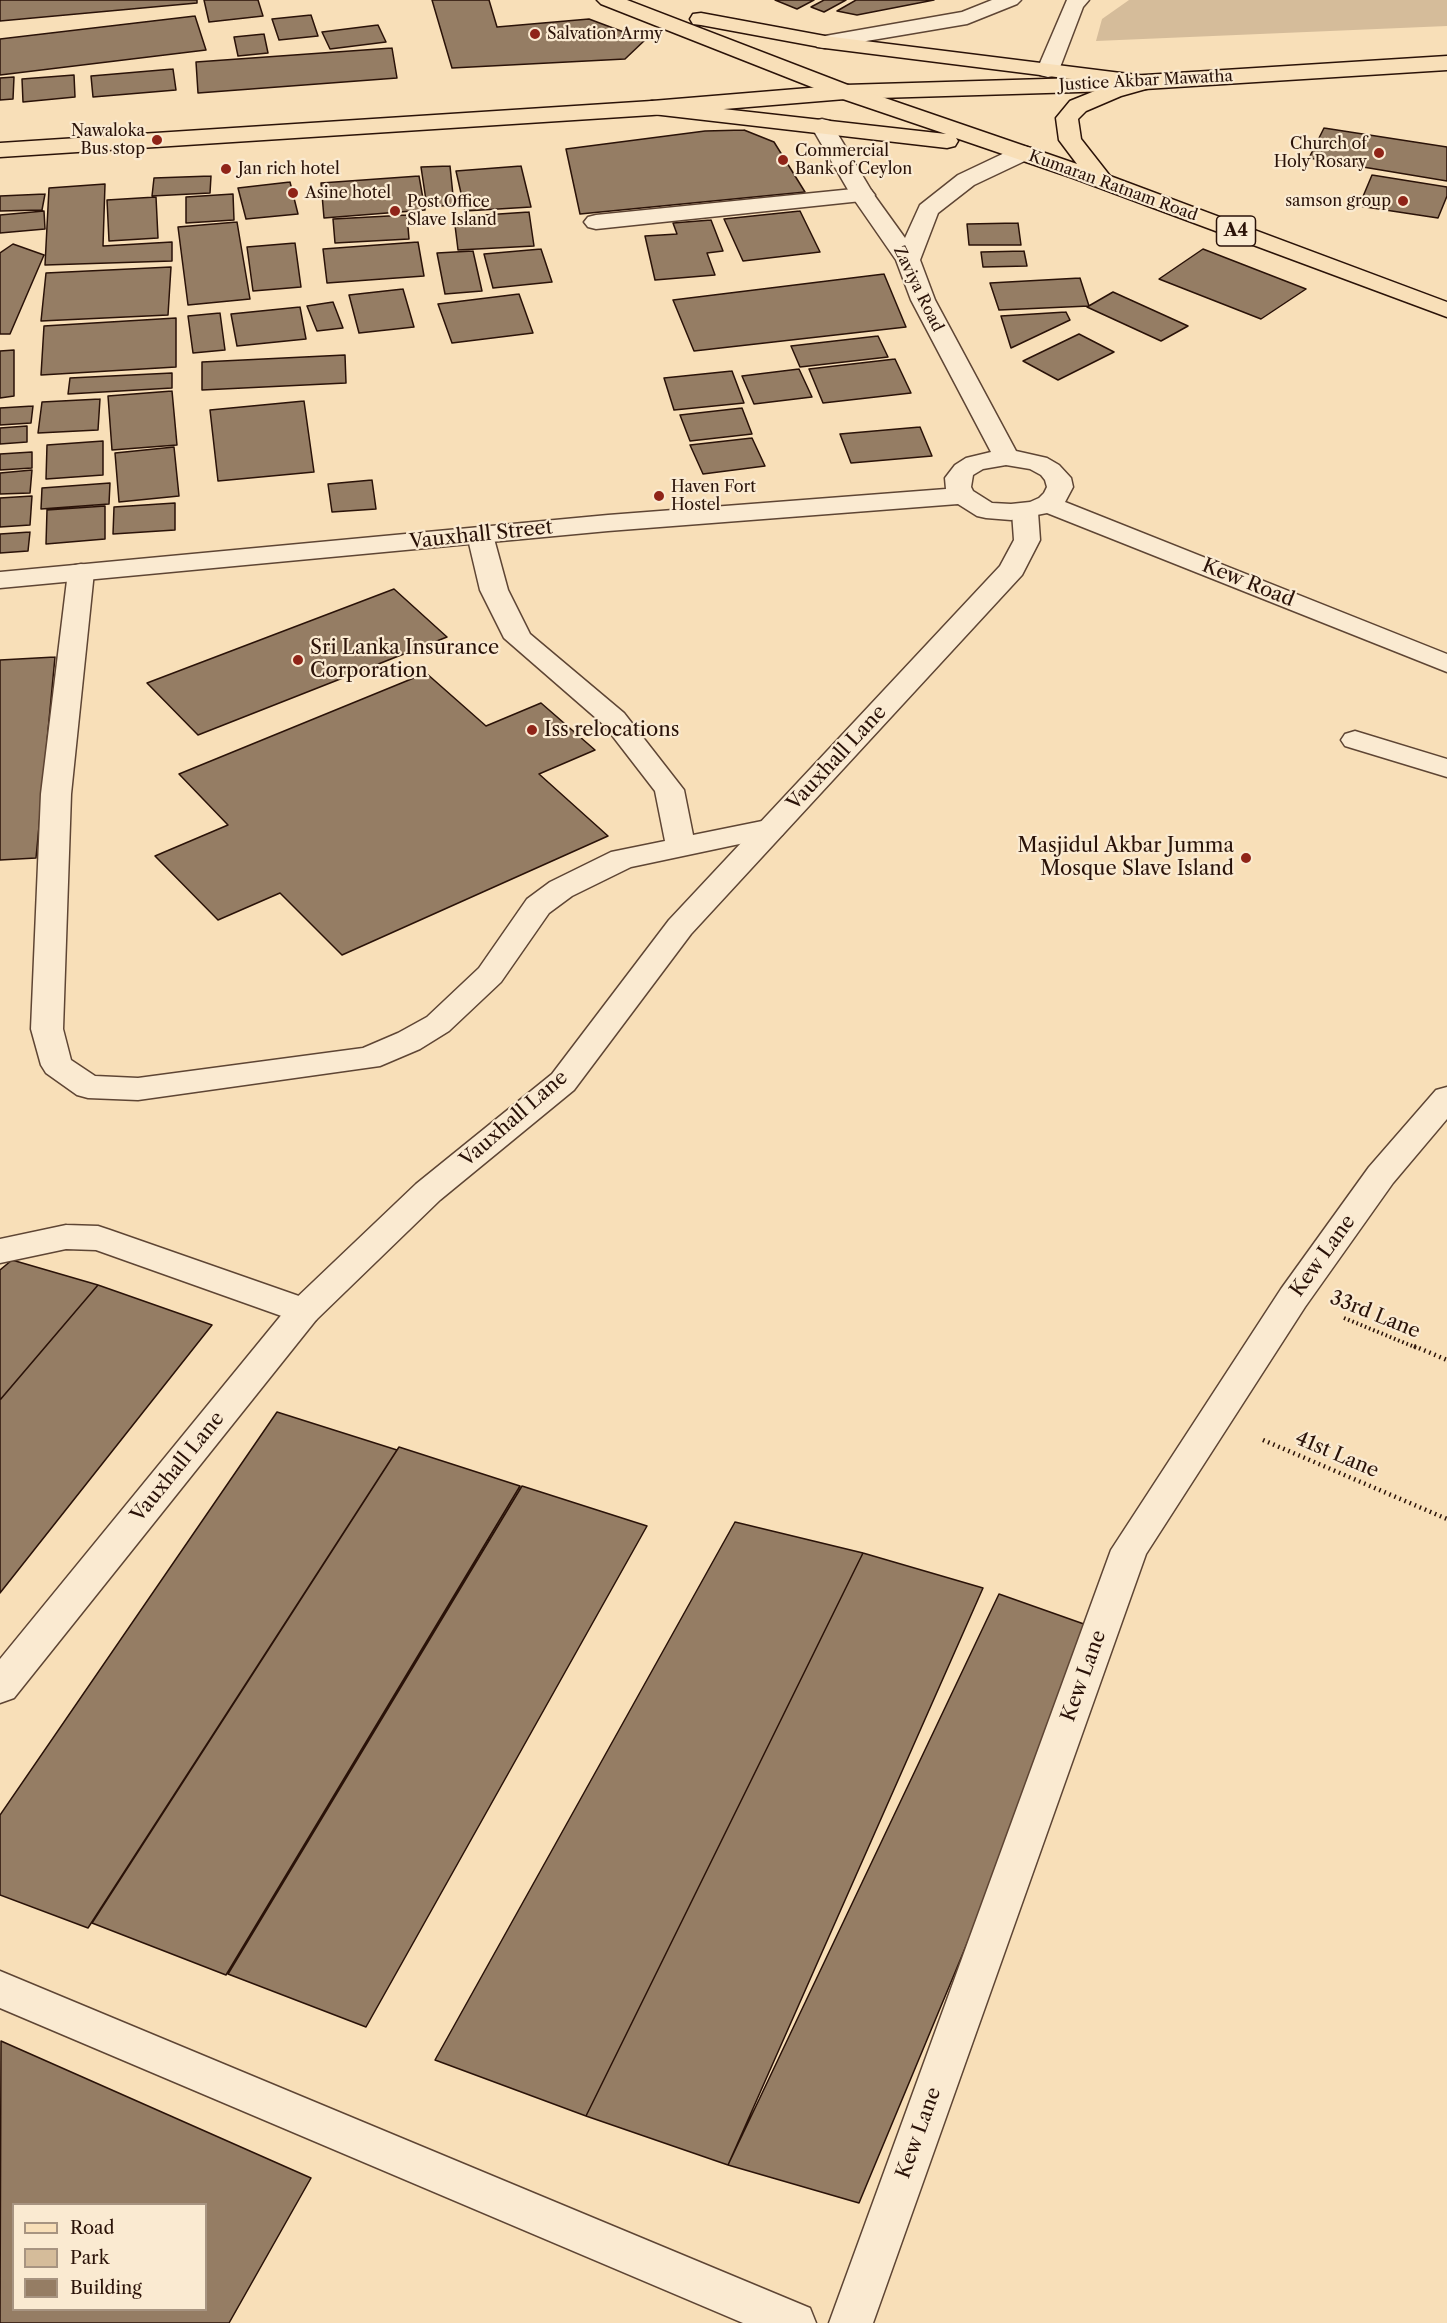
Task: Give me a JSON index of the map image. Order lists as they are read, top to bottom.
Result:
{
  "streets": {
    "main road": ["Justice Akbar Mawatha", "Kumaran Ratnam Road", "A4"],
    "street": [
      "Zaviya Road",
      "Vauxhall Street",
      "Kew Road",
      "Vauxhall Lane",
      "Kew Lane"
    ],
    "path": ["33rd Lane", "41st Lane"]
  },
  "crossings": [
    ["Justice Akbar Mawatha", "Kumaran Ratnam Road"],
    ["Justice Akbar Mawatha", "A4"],
    ["Kumaran Ratnam Road", "A4"],
    ["Vauxhall Street", "Kew Road"],
    ["Kew Road", "Vauxhall Lane"],
    ["Kew Lane", "33rd Lane"],
    ["Kew Lane", "41st Lane"]
  ],
  "places": [
    "Salvation Army",
    "Nawaloka Bus stop",
    "Church of Holy Rosary",
    "Commercial Bank of Ceylon",
    "Jan rich hotel",
    "Asine hotel",
    "samson group",
    "Post Office Slave Island",
    "Haven Fort Hostel",
    "Sri Lanka Insurance Corporation",
    "Iss relocations",
    "Masjidul Akbar Jumma Mosque Slave Island"
  ],
  "legend": ["Road", "Park", "Building"]
}
